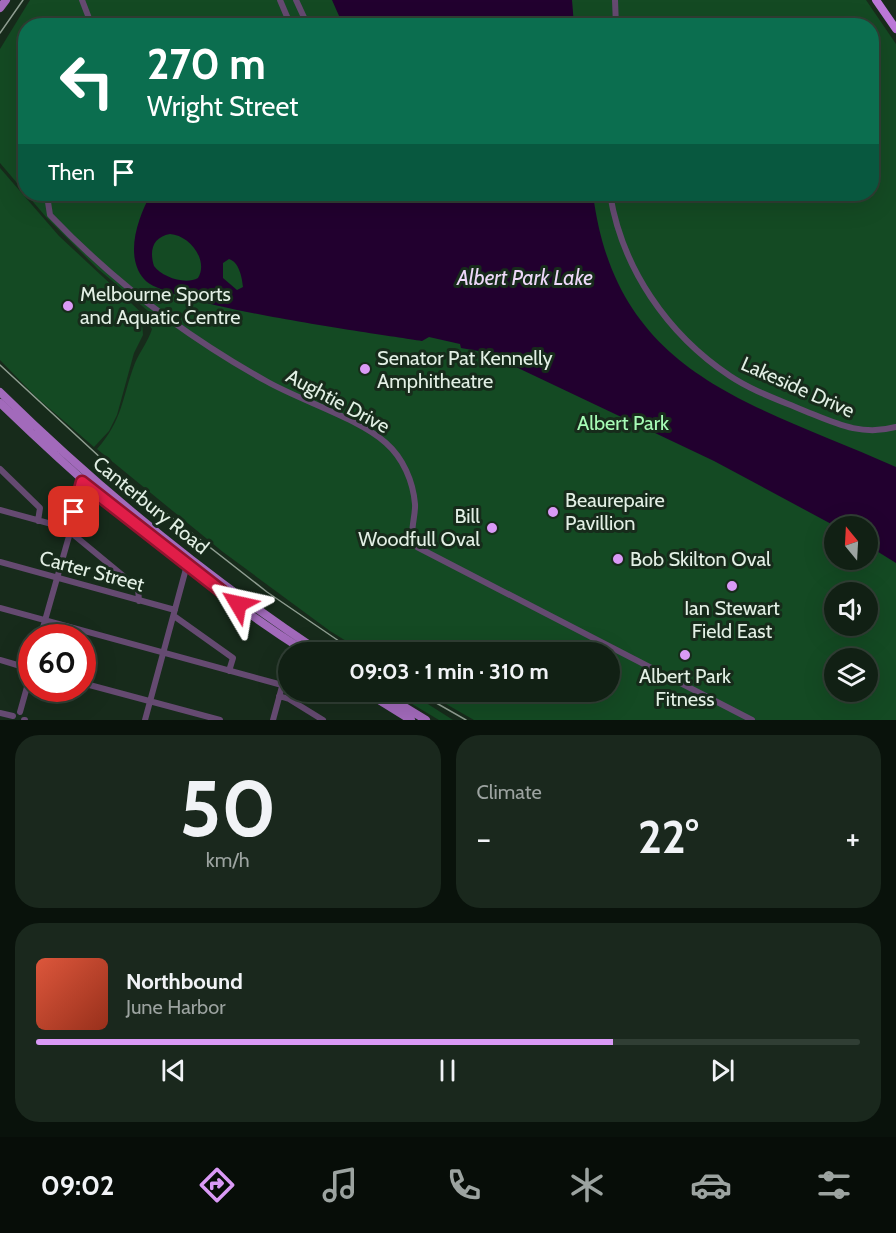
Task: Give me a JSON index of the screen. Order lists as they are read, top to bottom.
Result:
{
  "streets": {
    "main road": ["Canterbury Road"],
    "street": ["Lakeside Drive", "Aughtie Drive", "Carter Street"]
  },
  "water": ["Albert Park Lake"],
  "parks": ["Albert Park"],
  "places": [
    "Melbourne Sports and Aquatic Centre",
    "Senator Pat Kennelly Amphitheatre",
    "Beaurepaire Pavillion",
    "Bill Woodfull Oval",
    "Bob Skilton Oval",
    "Ian Stewart Field East",
    "Albert Park Fitness"
  ],
  "north": "top",
  "page": {
    "turn": ["270 m", "Wright Street"],
    "then": "Then",
    "limit": "60",
    "trip": "09:03 · 1 min · 310 m",
    "tile": [
      ["50", "km/h"],
      "Climate"
    ],
    "heat": ["−", "22°", "+"],
    "song": ["Northbound", "June Harbor"],
    "tabs": "09:02"
  }
}
